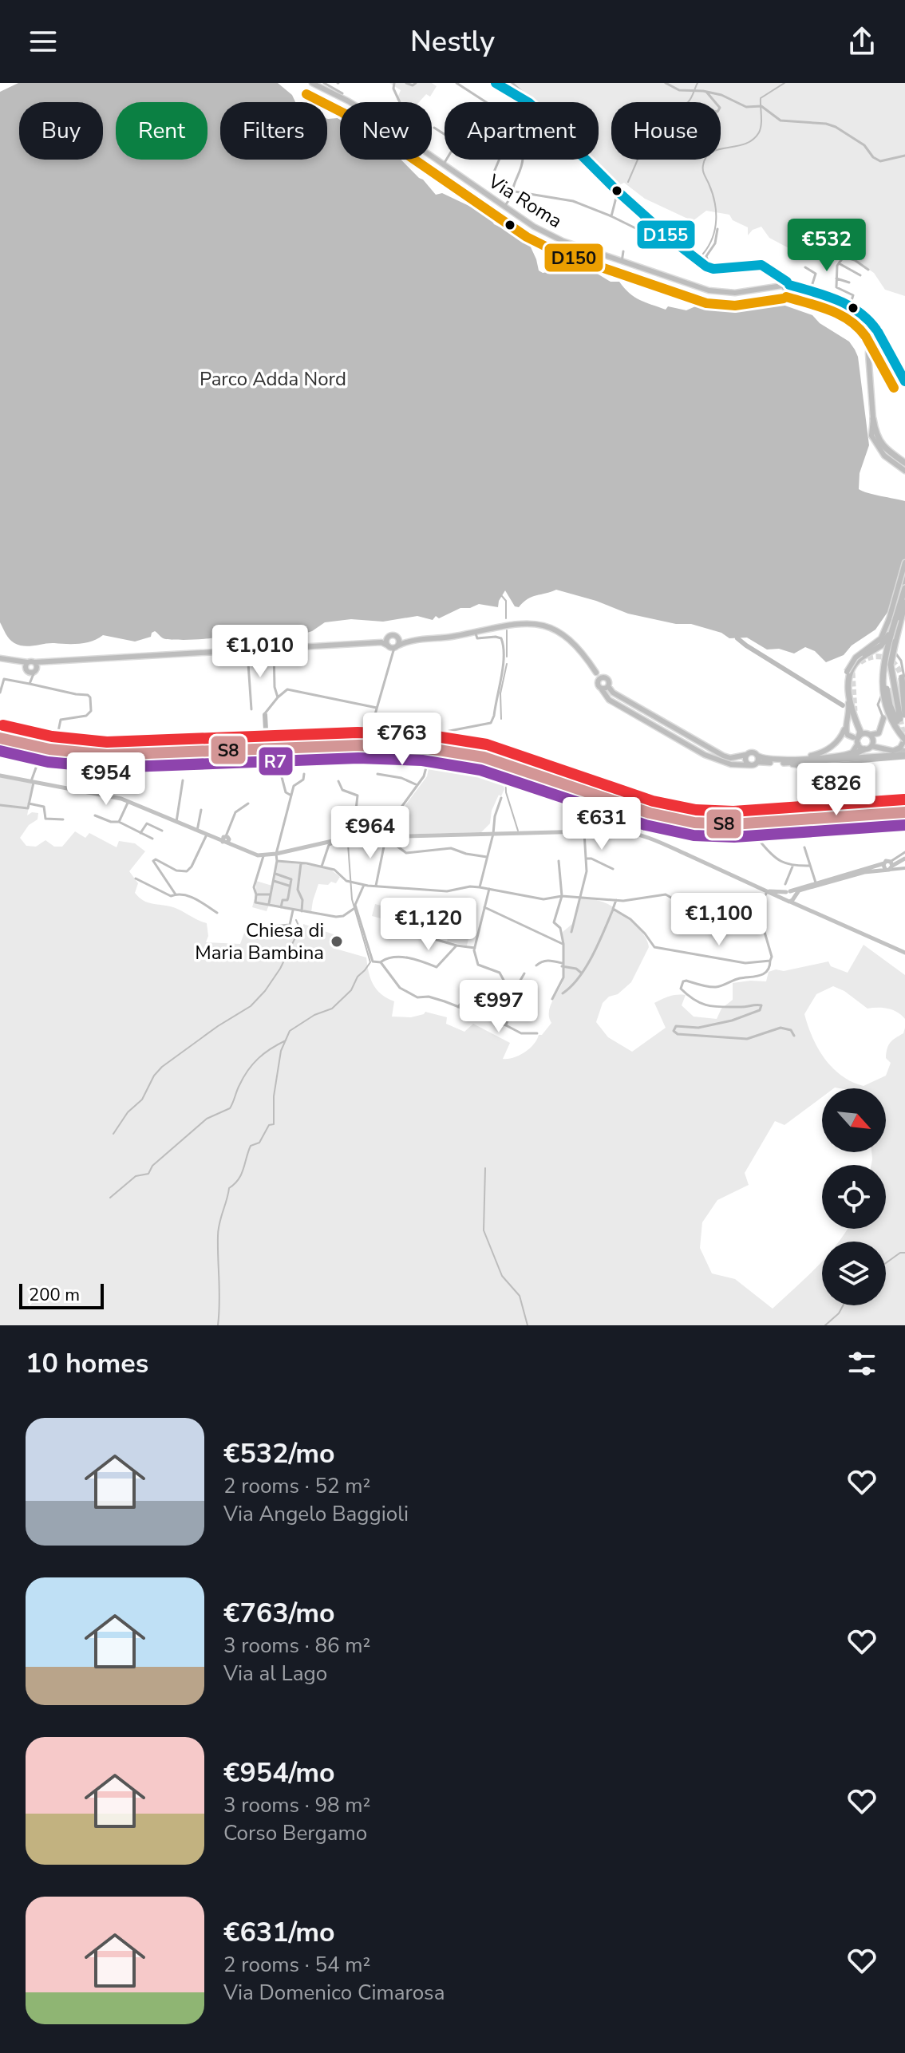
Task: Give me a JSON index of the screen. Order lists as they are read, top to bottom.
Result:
{
  "streets": {
    "main road": ["Via Roma"]
  },
  "parks": ["Parco Adda Nord"],
  "places": ["Chiesa di Maria Bambina"],
  "lines": [
    "transit line D155",
    "transit line D150",
    "transit line S8",
    "transit line R7"
  ],
  "scale_bar": "200 m",
  "north": "bottom right",
  "page": {
    "header": "Nestly",
    "chip": [
      "Buy",
      "Rent",
      "Filters",
      "New",
      "Apartment",
      "House"
    ],
    "price": [
      "€532",
      "€1,010",
      "€763",
      "€954",
      "€826",
      "€631",
      "€964",
      "€1,100",
      "€1,120",
      "€997"
    ],
    "scale": "200 m",
    "heading": "10 homes",
    "list": [
      {
        "name": "€532/mo",
        "note": "2 rooms · 52 m² · Via Angelo Baggioli"
      },
      {
        "name": "€763/mo",
        "note": "3 rooms · 86 m² · Via al Lago"
      },
      {
        "name": "€954/mo",
        "note": "3 rooms · 98 m² · Corso Bergamo"
      },
      {
        "name": "€631/mo",
        "note": "2 rooms · 54 m² · Via Domenico Cimarosa"
      }
    ]
  }
}
